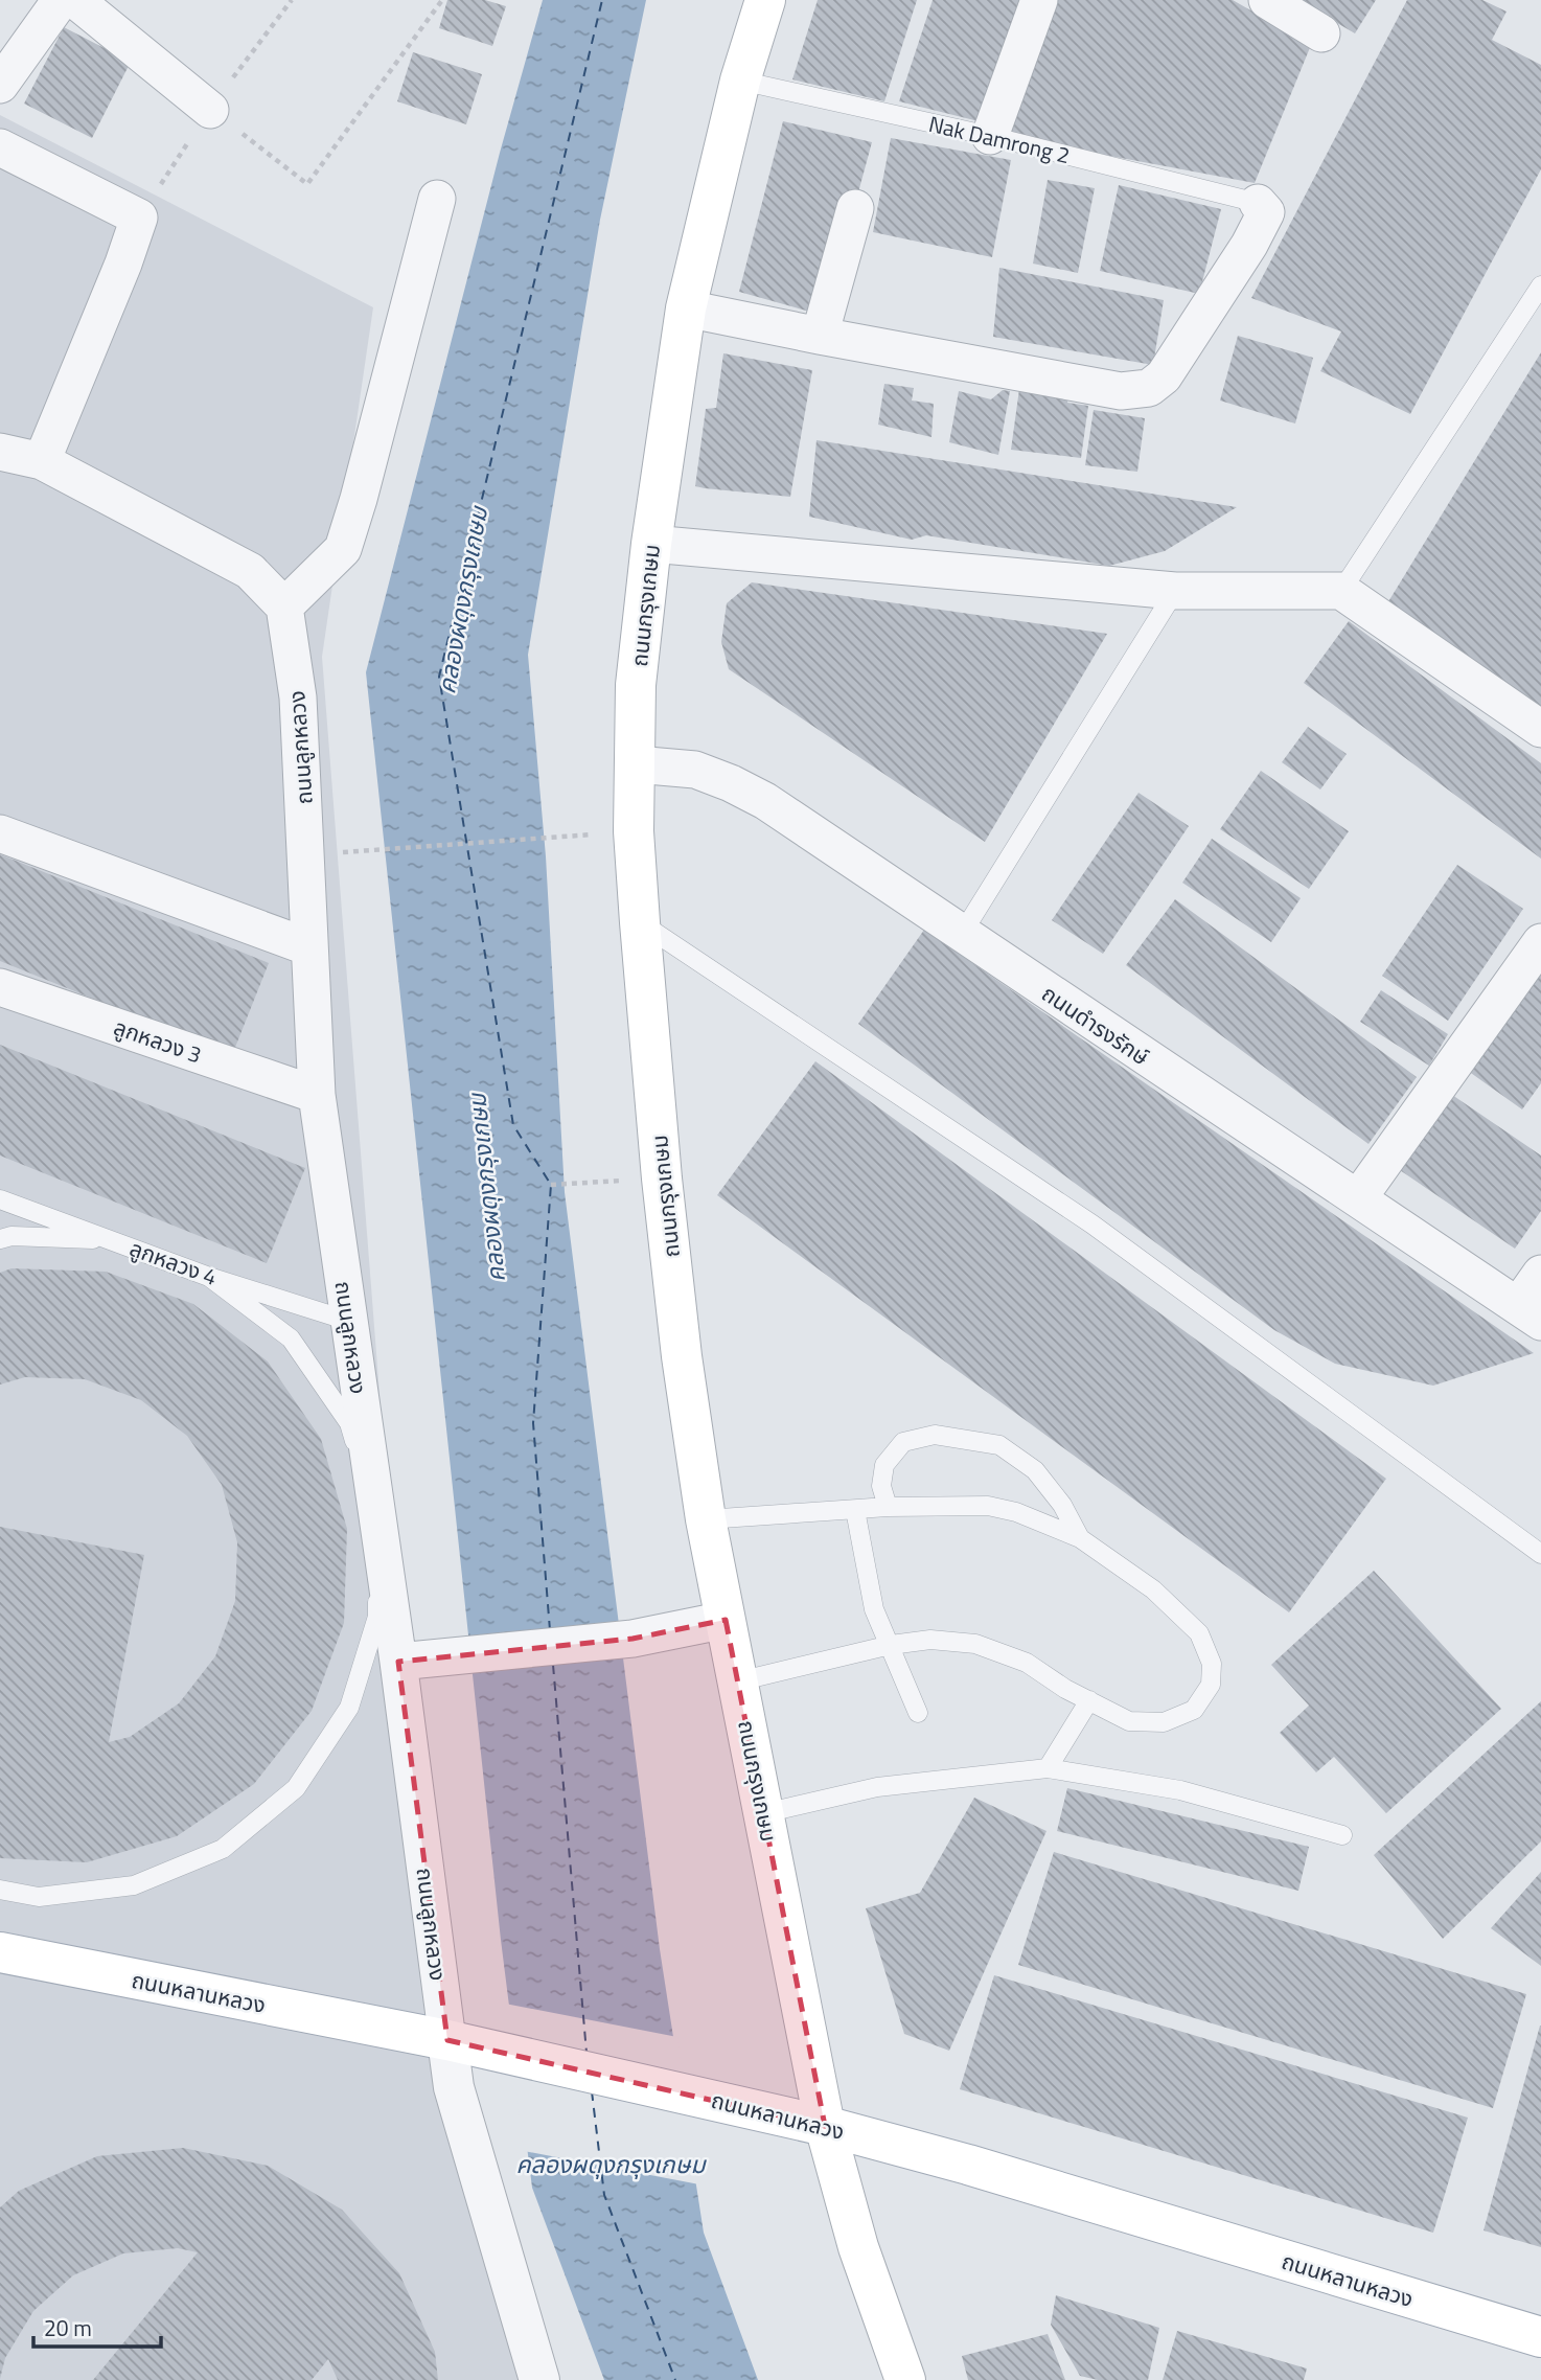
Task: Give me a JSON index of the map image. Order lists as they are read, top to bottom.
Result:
{
  "streets": {
    "main road": ["ถนนกรุงเกษม", "ถนนหลานหลวง"],
    "street": ["ถนนลูกหลวง", "ถนนดำรงรักษ์", "ลูกหลวง 3"],
    "lane": ["Nak Damrong 2", "ลูกหลวง 4"]
  },
  "crossings": [
    ["Nak Damrong 2", "ถนนกรุงเกษม"],
    ["ถนนกรุงเกษม", "ถนนดำรงรักษ์"],
    ["ถนนกรุงเกษม", "ถนนหลานหลวง"],
    ["ถนนลูกหลวง", "ลูกหลวง 3"],
    ["ถนนลูกหลวง", "ลูกหลวง 4"],
    ["ถนนลูกหลวง", "ถนนหลานหลวง"]
  ],
  "water": ["คลองผดุงกรุงเกษม"],
  "scale_bar": "20 m"
}
